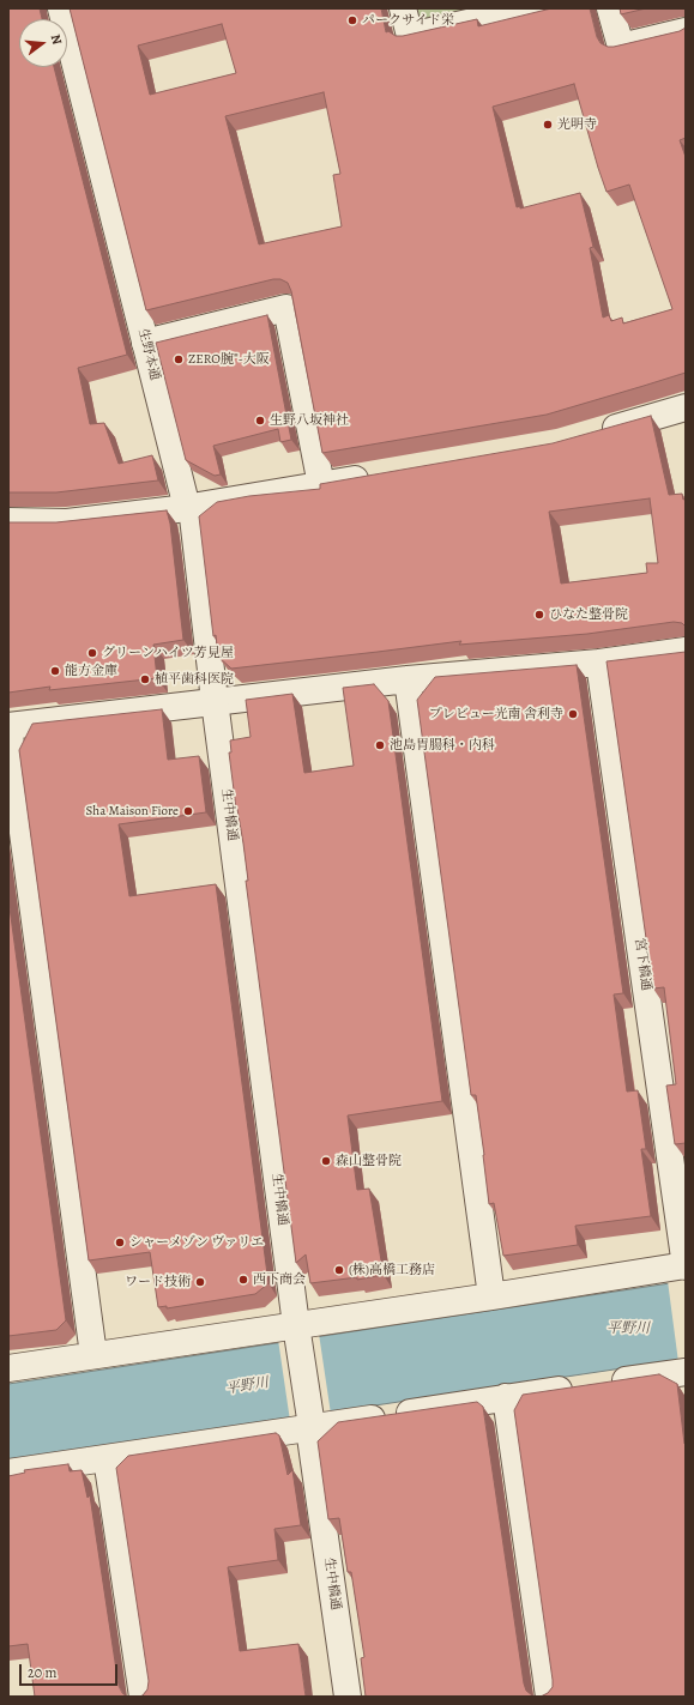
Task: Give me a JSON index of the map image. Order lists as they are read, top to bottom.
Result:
{
  "streets": {
    "street": ["生野本通", "生中橋通", "宮下橋通"]
  },
  "crossings": [
    ["生野本通", "生中橋通"]
  ],
  "water": ["平野川"],
  "places": [
    "パークサイド栄",
    "光明寺",
    "ZERO腕⁼-大阪",
    "生野八坂神社",
    "ひなた整骨院",
    "グリーンハイツ芳見屋",
    "能方金庫",
    "植平歯科医院",
    "プレビュー光南 舎利寺",
    "池島胃腸科・内科",
    "Sha Maison Fiore",
    "森山整骨院",
    "シャーメゾン ヴァリエ",
    "(株)高橋工務店",
    "西下商会",
    "ワード技術"
  ],
  "scale_bar": "20 m",
  "north": "right"
}
